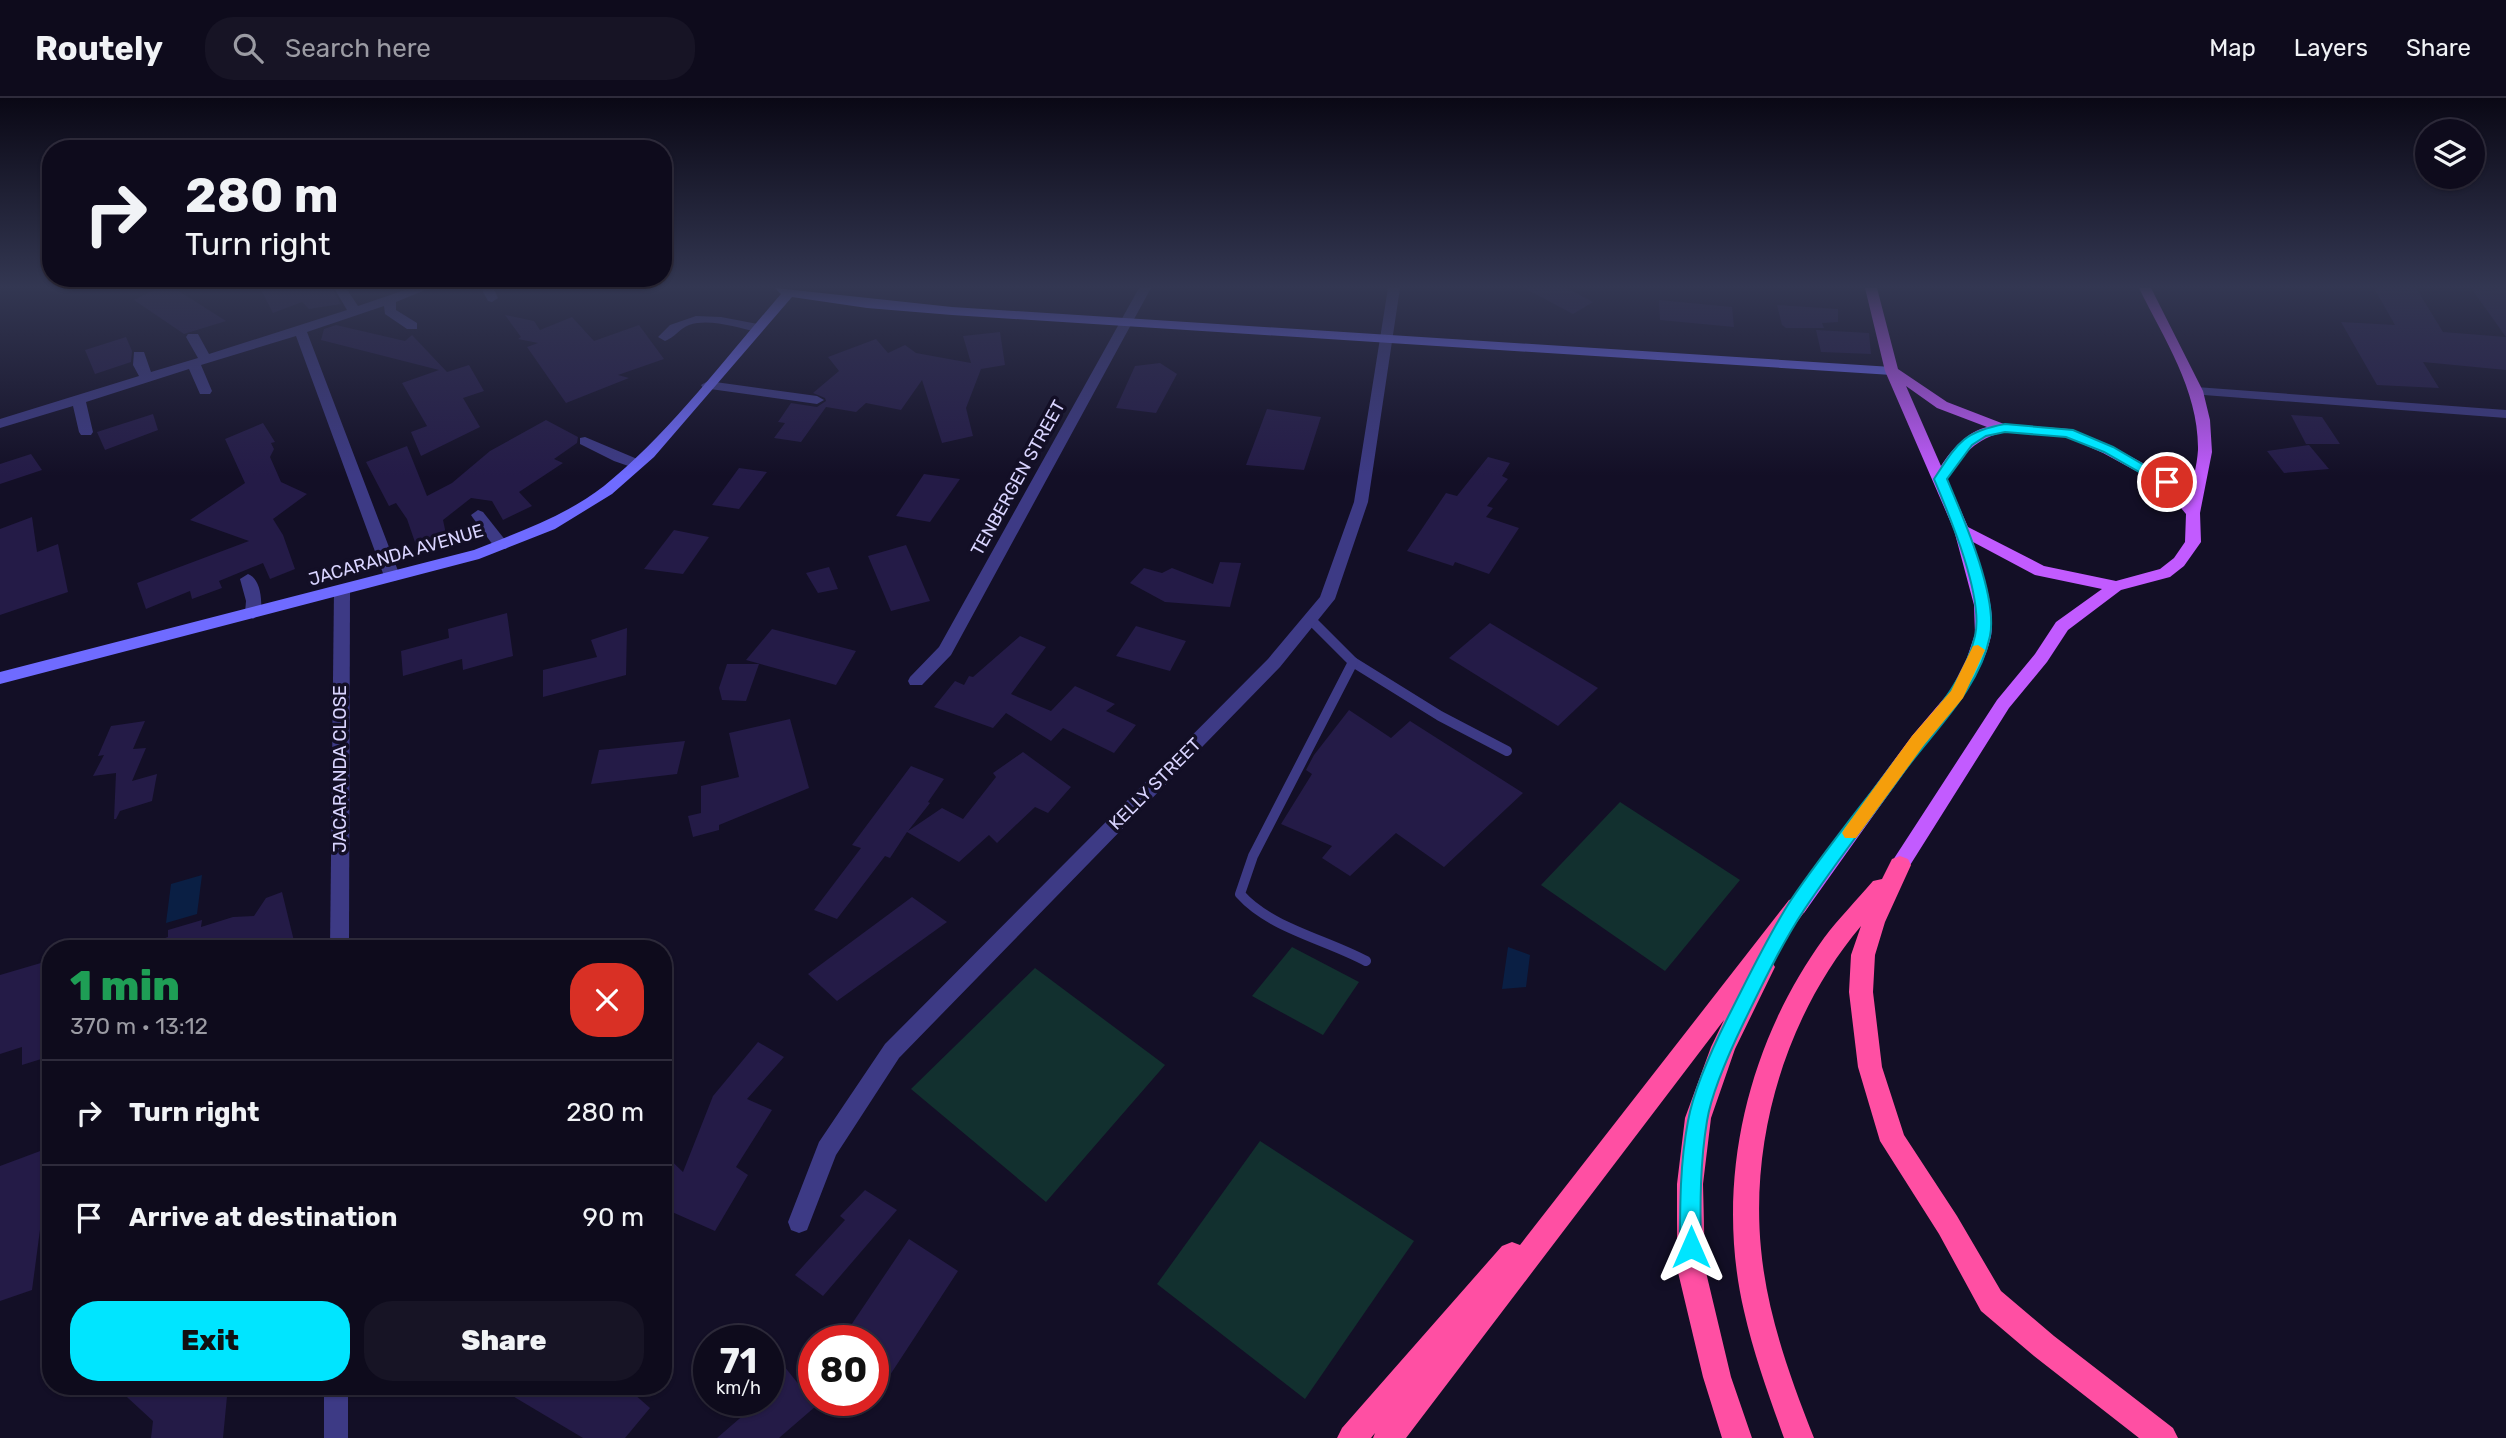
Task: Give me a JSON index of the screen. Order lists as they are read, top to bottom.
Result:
{
  "streets": {
    "street": [
      "TENBERGEN STREET",
      "JACARANDA AVENUE",
      "JACARANDA CLOSE",
      "KELLY STREET"
    ]
  },
  "crossings": [
    ["JACARANDA AVENUE", "JACARANDA CLOSE"]
  ],
  "page": {
    "header": "Routely",
    "search": "Search here",
    "nav": ["Map", "Layers", "Share"],
    "turn": ["280 m", "Turn right"],
    "heading": ["1 min", "370 m · 13:12"],
    "list": [
      {
        "name": "Turn right",
        "value": "280 m"
      },
      {
        "name": "Arrive at destination",
        "value": "90 m"
      }
    ],
    "buttons": ["Exit", "Share"],
    "speed": "71 km/h",
    "limit": "80"
  }
}
